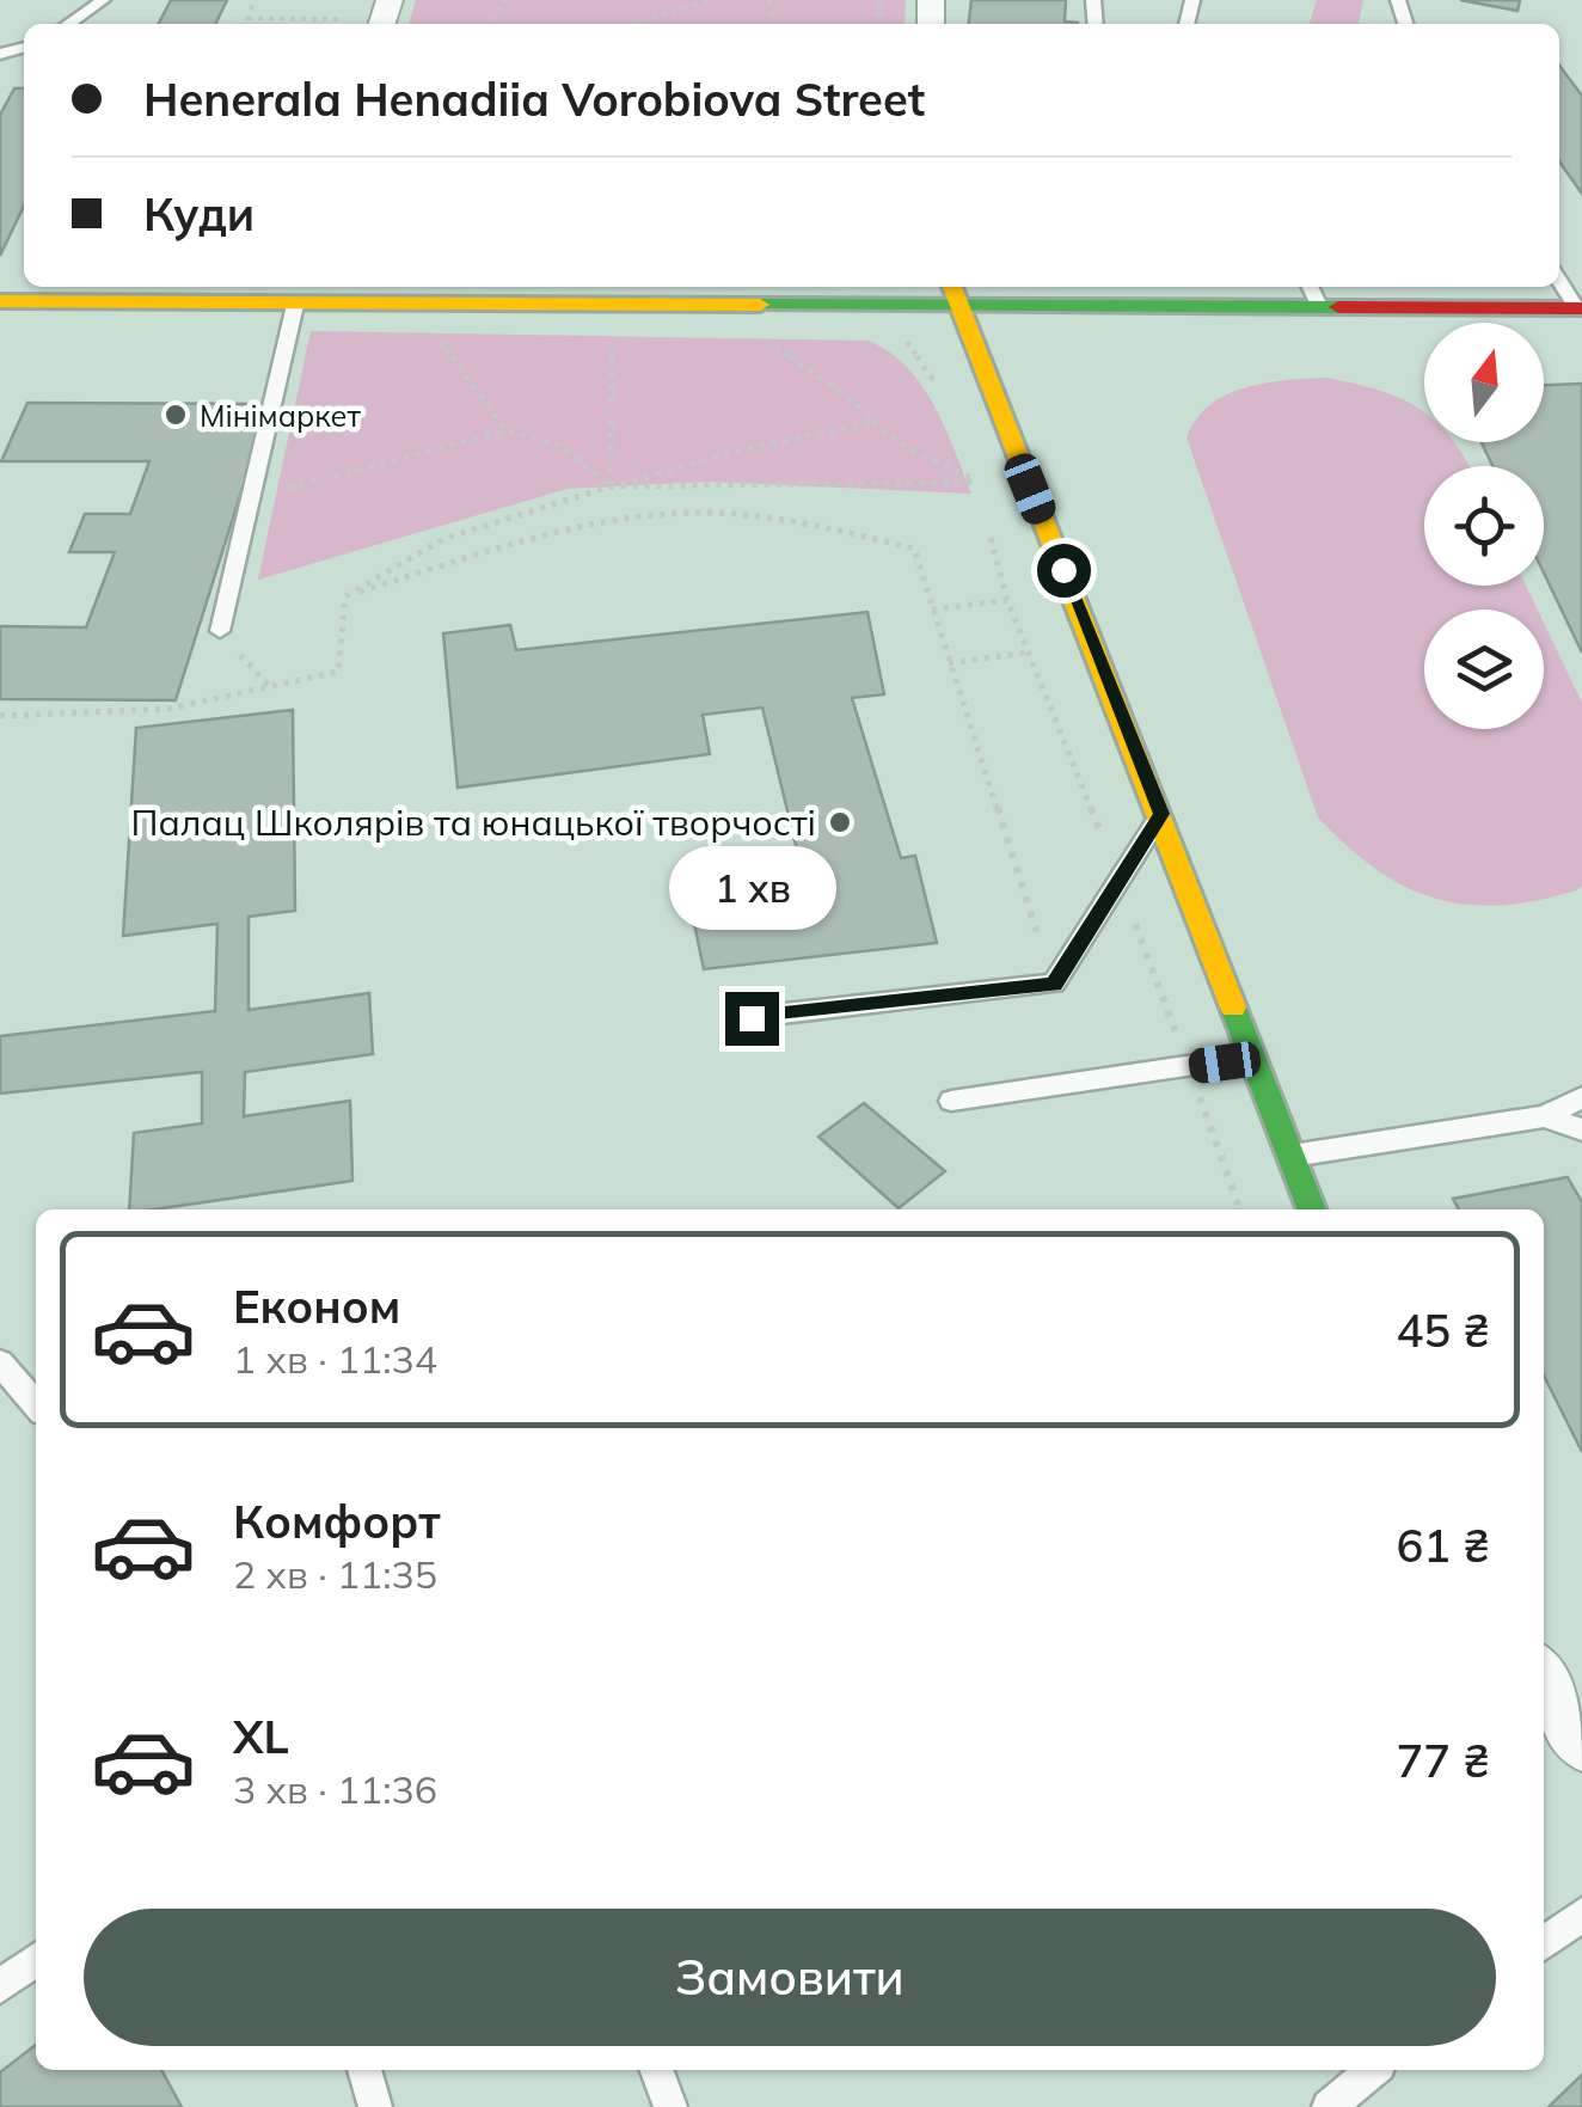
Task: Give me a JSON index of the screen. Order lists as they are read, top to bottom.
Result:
{
  "places": ["Мінімаркет", "Палац Школярів та юнацької творчості"],
  "north": "top",
  "page": {
    "banner": ["Henerala Henadiia Vorobiova Street", "Куди"],
    "bubble": "1 хв",
    "list": [
      {
        "name": "Економ",
        "note": "1 хв · 11:34",
        "value": "45 ₴"
      },
      {
        "name": "Комфорт",
        "note": "2 хв · 11:35",
        "value": "61 ₴"
      },
      {
        "name": "XL",
        "note": "3 хв · 11:36",
        "value": "77 ₴"
      }
    ],
    "buttons": "Замовити"
  }
}
